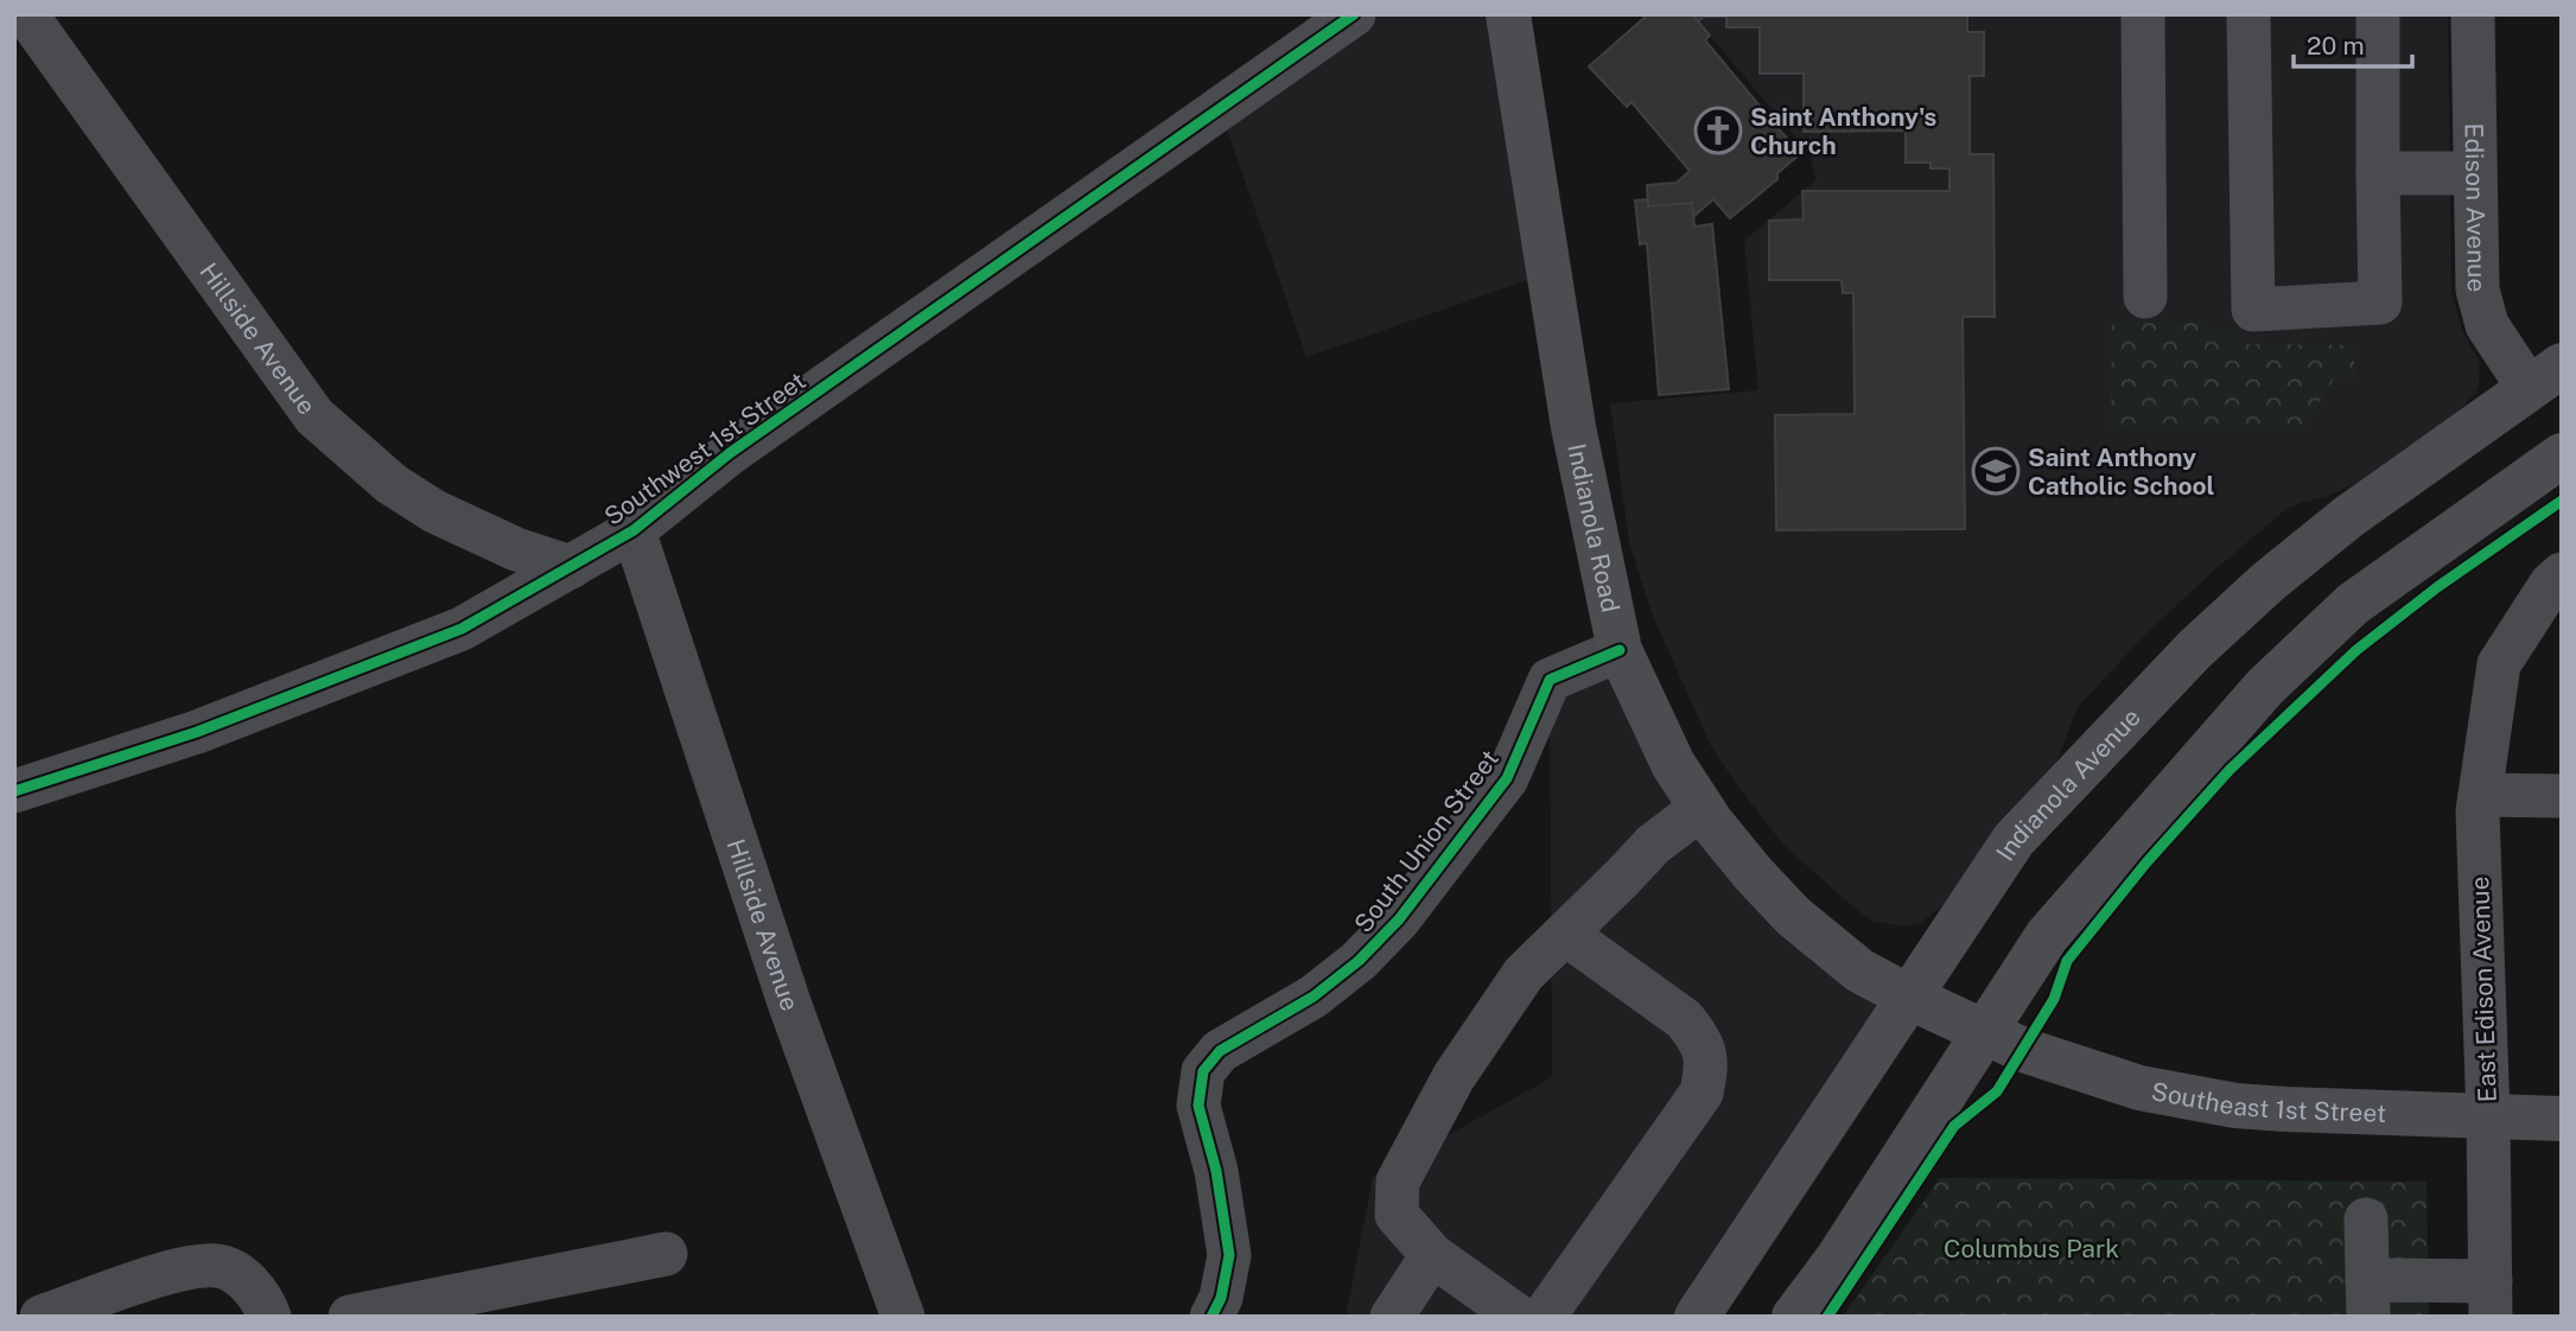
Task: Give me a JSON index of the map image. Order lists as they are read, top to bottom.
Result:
{
  "streets": {
    "main road": ["Indianola Road", "Indianola Avenue", "Southeast 1st Street"],
    "street": [
      "Edison Avenue",
      "Hillside Avenue",
      "Southwest 1st Street",
      "South Union Street",
      "East Edison Avenue"
    ]
  },
  "crossings": [
    ["Edison Avenue", "Indianola Avenue"],
    ["Hillside Avenue", "Southwest 1st Street"],
    ["Indianola Road", "Indianola Avenue"],
    ["Indianola Road", "South Union Street"],
    ["Indianola Road", "Southeast 1st Street"],
    ["East Edison Avenue", "Southeast 1st Street"]
  ],
  "parks": ["Columbus Park"],
  "places": {
    "church": ["Saint Anthony's Church"],
    "school or university": ["Saint Anthony Catholic School"]
  },
  "scale_bar": "20 m"
}
